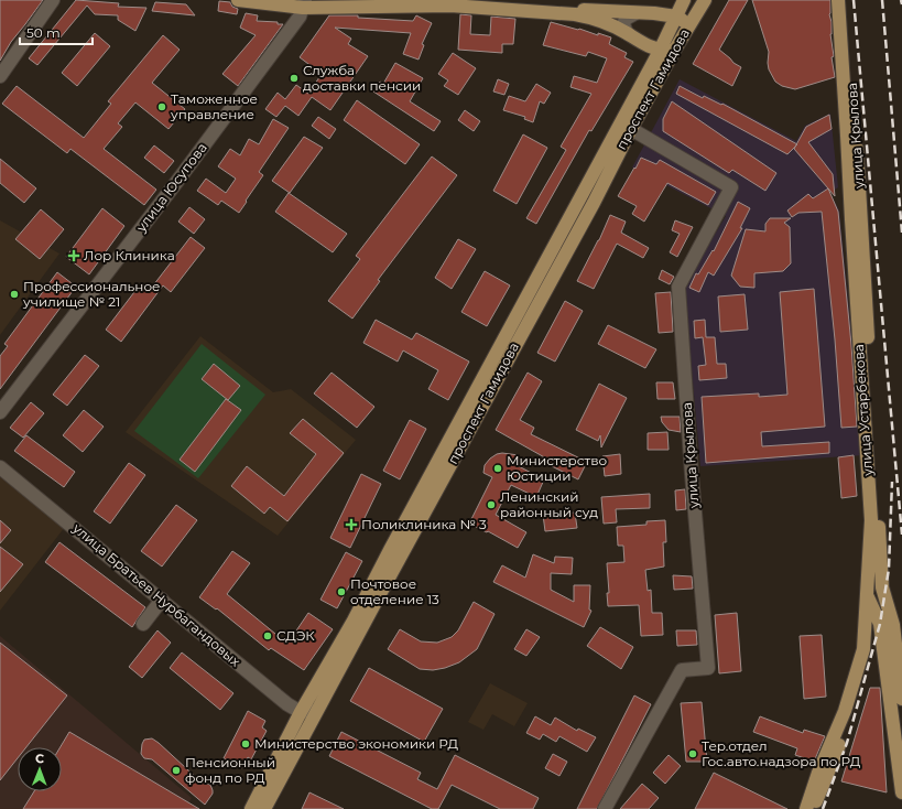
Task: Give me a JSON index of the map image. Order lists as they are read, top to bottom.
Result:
{
  "streets": {
    "main road": ["проспект Гамидова", "улица Крылова", "улица Устарбекова"],
    "street": ["улица Юсупова", "улица Братьев Нурбагандовых"]
  },
  "crossings": [
    ["проспект Гамидова", "улица Крылова"],
    ["проспект Гамидова", "улица Братьев Нурбагандовых"]
  ],
  "places": {
    "other": [
      "Служба доставки пенсии",
      "Таможенное управление",
      "Профессиональное училище № 21",
      "Министерство Юстиции",
      "Ленинский районный суд",
      "Почтовое отделение 13",
      "СДЭК",
      "Министерство экономики РД",
      "Тер.отдел Гос.авто.надзора по РД",
      "Пенсионный фонд по РД"
    ],
    "health": ["Лор Клиника", "Поликлиника № 3"]
  },
  "scale_bar": "50 m",
  "north": "top"
}
